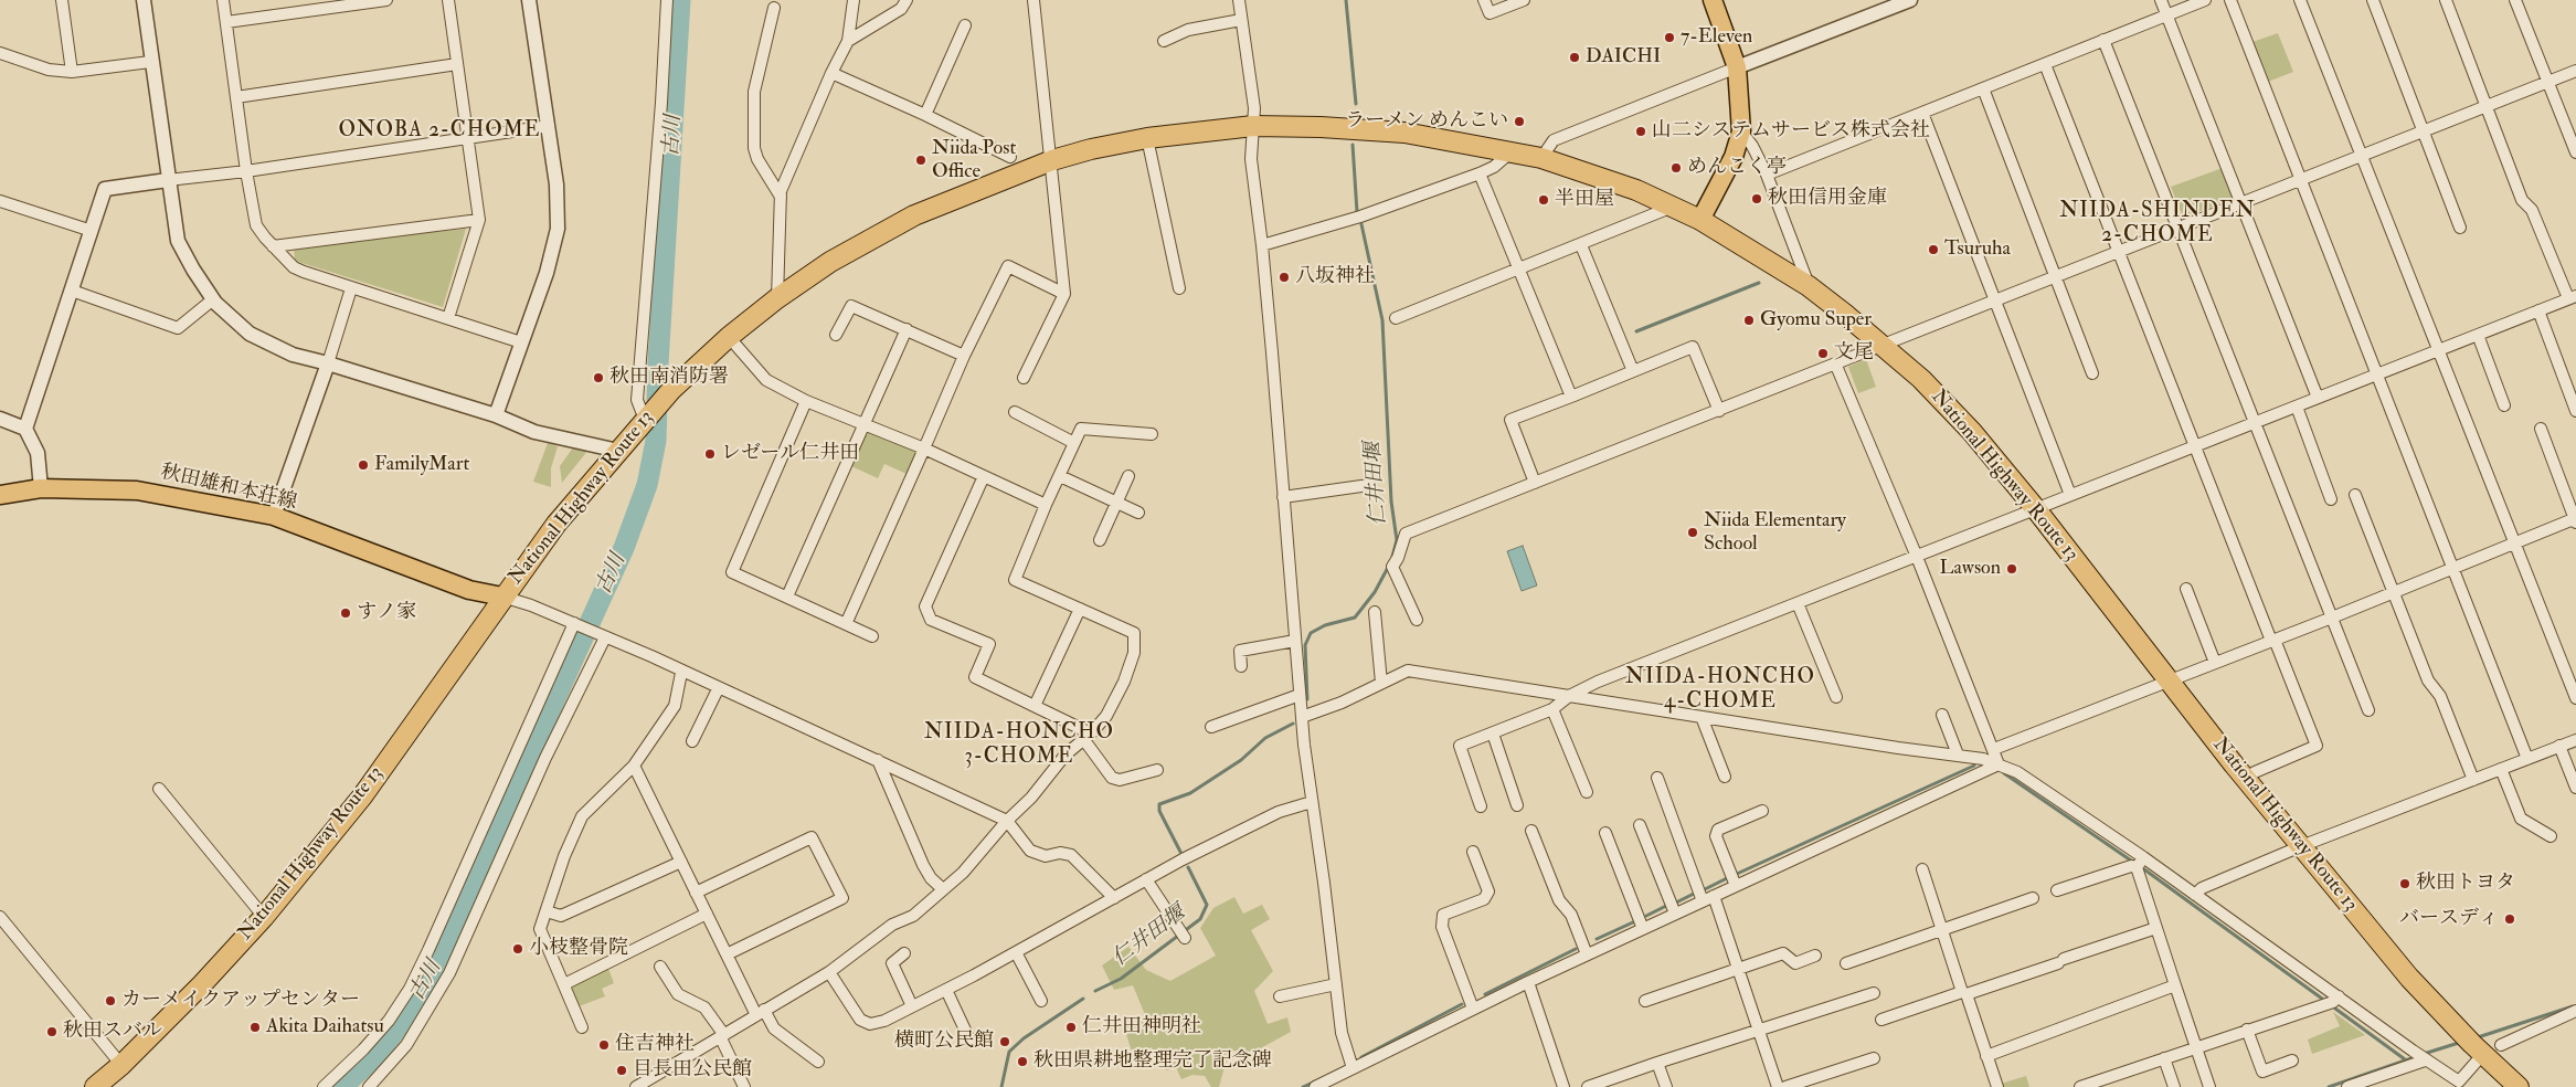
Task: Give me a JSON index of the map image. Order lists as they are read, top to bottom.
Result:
{
  "streets": {
    "highway": ["National Highway Route 13"],
    "main road": ["秋田雄和本荘線"]
  },
  "crossings": [
    ["National Highway Route 13", "秋田雄和本荘線"]
  ],
  "districts": [
    "ONOBA 2-CHOME",
    "NIIDA-SHINDEN 2-CHOME",
    "NIIDA-HONCHO 4-CHOME",
    "NIIDA-HONCHO 3-CHOME"
  ],
  "water": ["古川", "仁井田堰"],
  "places": [
    "7-Eleven",
    "DAICHI",
    "ラーメン めんこい",
    "山二システムサービス株式会社",
    "Niida Post Office",
    "めんこく亭",
    "秋田信用金庫",
    "半田屋",
    "Tsuruha",
    "八坂神社",
    "Gyomu Super",
    "文尾",
    "秋田南消防署",
    "レゼール仁井田",
    "FamilyMart",
    "Niida Elementary School",
    "Lawson",
    "すノ家",
    "秋田トヨタ",
    "バースディ",
    "小枝整骨院",
    "カーメイクアップセンター",
    "Akita Daihatsu",
    "仁井田神明社",
    "秋田スバル",
    "横町公民館",
    "住吉神社",
    "秋田県耕地整理完了記念碑",
    "目長田公民館"
  ]
}
